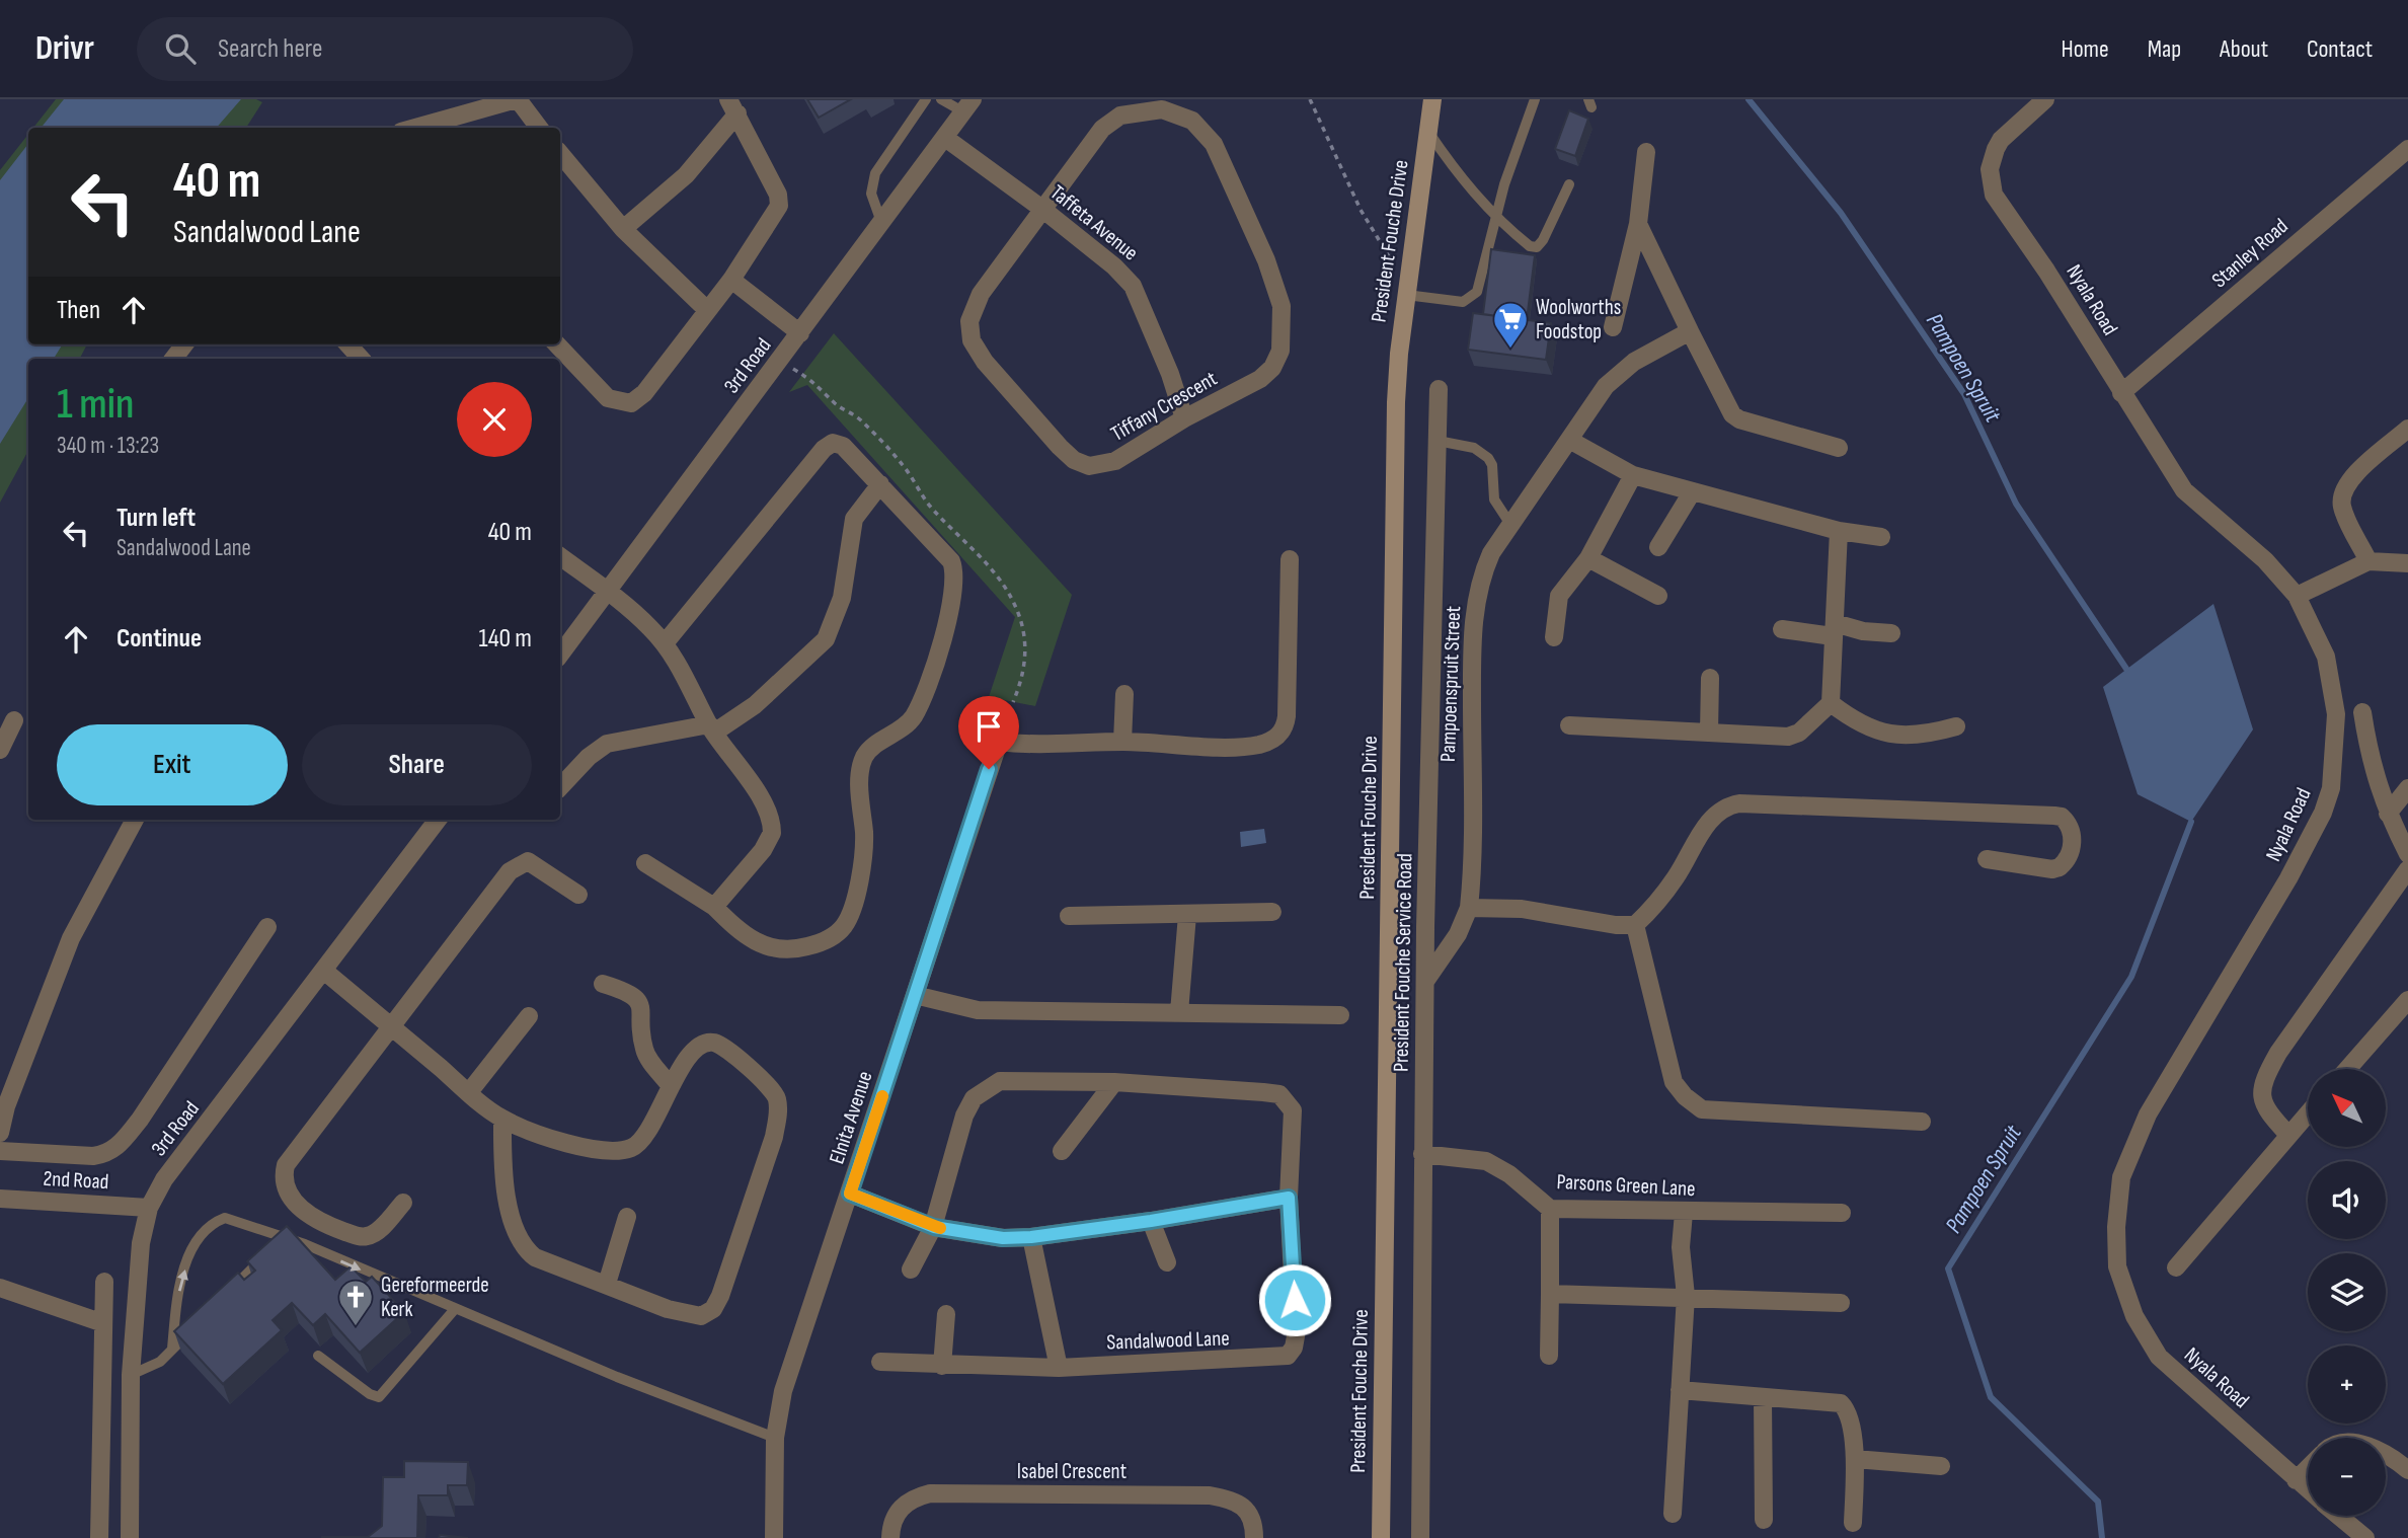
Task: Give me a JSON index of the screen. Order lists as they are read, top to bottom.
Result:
{
  "streets": {
    "street": [
      "Taffeta Avenue",
      "President Fouche Drive",
      "Stanley Road",
      "Nyala Road",
      "3rd Road",
      "Tiffany Crescent",
      "Pampoenspruit Street",
      "President Fouche Service Road",
      "Elnita Avenue",
      "2nd Road",
      "Parsons Green Lane",
      "Sandalwood Lane",
      "Isabel Crescent"
    ]
  },
  "crossings": [
    ["Taffeta Avenue", "3rd Road"],
    ["Taffeta Avenue", "Tiffany Crescent"],
    ["Stanley Road", "Nyala Road"],
    ["3rd Road", "2nd Road"],
    ["Pampoenspruit Street", "President Fouche Service Road"],
    ["President Fouche Service Road", "Parsons Green Lane"]
  ],
  "water": ["Pampoen Spruit"],
  "places": {
    "supermarket": ["Woolworths Foodstop"],
    "church": ["Gereformeerde Kerk"]
  },
  "north": "top left",
  "page": {
    "header": "Drivr",
    "search": "Search here",
    "nav": [
      "Home",
      "Map",
      "About",
      "Contact"
    ],
    "turn": ["40 m", "Sandalwood Lane"],
    "then": "Then",
    "heading": ["1 min", "340 m · 13:23"],
    "list": [
      {
        "name": "Turn left",
        "note": "Sandalwood Lane",
        "value": "40 m"
      },
      {
        "name": "Continue",
        "value": "140 m"
      }
    ],
    "buttons": ["Exit", "Share"],
    "map_buttons": ["+", "−"]
  }
}
